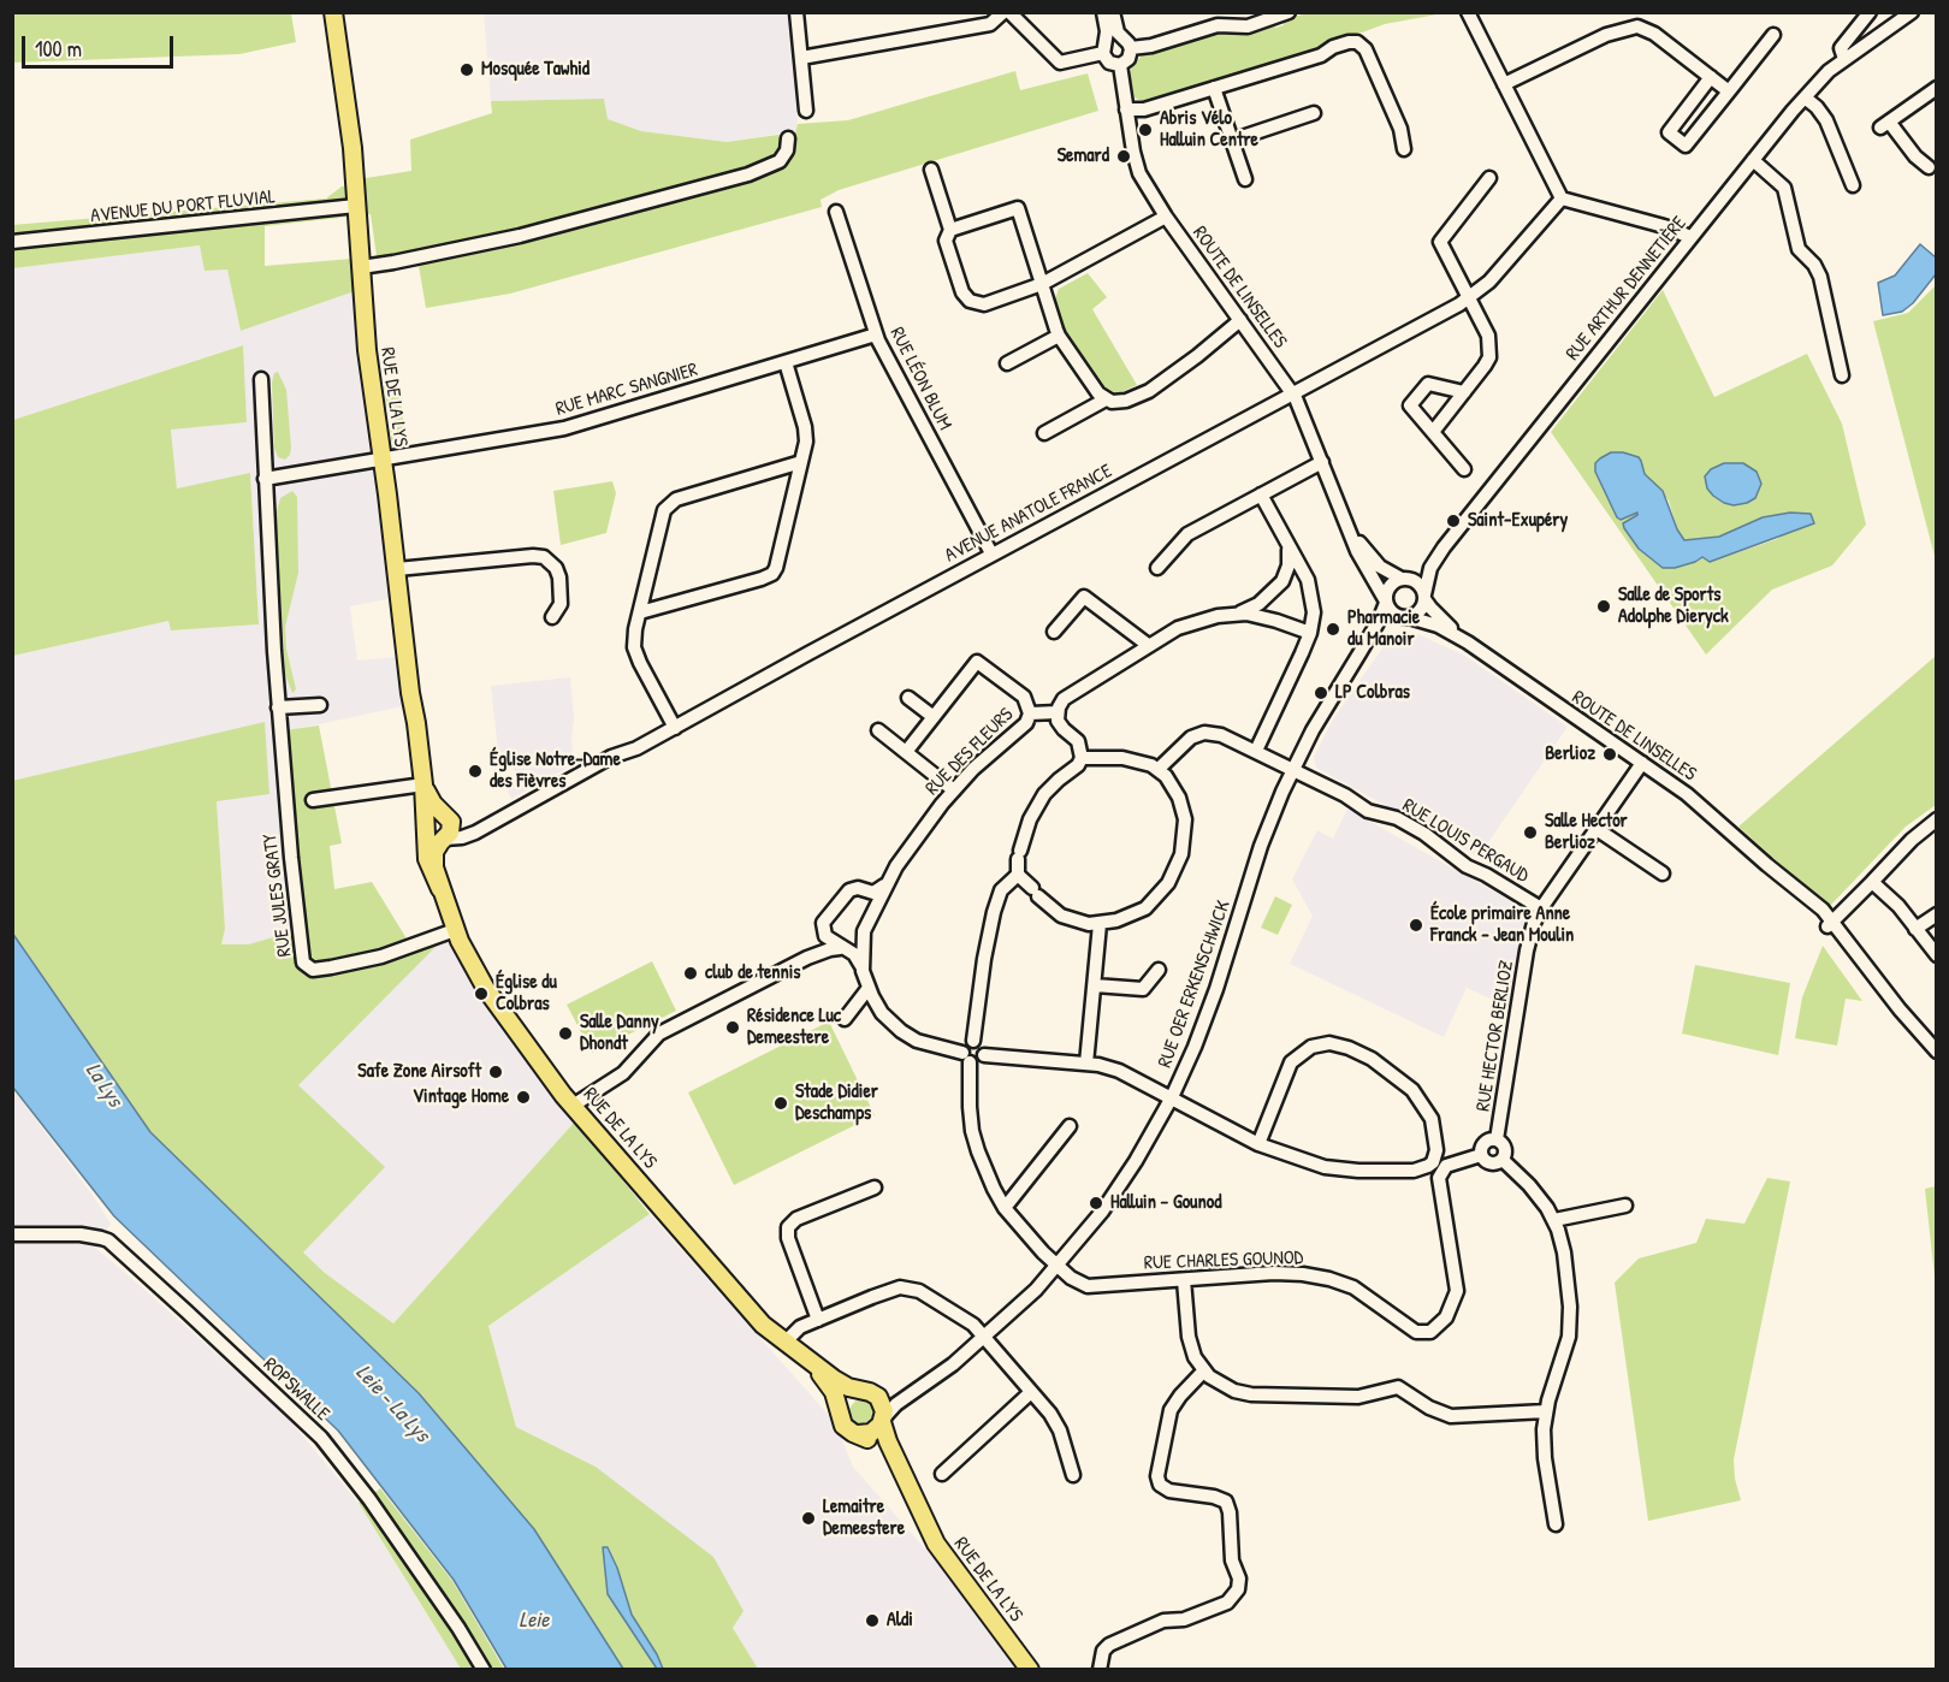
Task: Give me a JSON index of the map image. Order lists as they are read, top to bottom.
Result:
{
  "streets": {
    "main road": ["RUE DE LA LYS"],
    "street": [
      "AVENUE DU PORT FLUVIAL",
      "ROUTE DE LINSELLES",
      "RUE ARTHUR DENNETIÈRE",
      "RUE LÉON BLUM",
      "RUE MARC SANGNIER",
      "AVENUE ANATOLE FRANCE",
      "RUE DES FLEURS",
      "RUE LOUIS PERGAUD",
      "RUE JULES GRATY",
      "RUE OER ERKENSCHWICK",
      "RUE HECTOR BERLIOZ",
      "RUE CHARLES GOUNOD",
      "ROPSWALLE"
    ]
  },
  "crossings": [
    ["AVENUE DU PORT FLUVIAL", "RUE DE LA LYS"],
    ["ROUTE DE LINSELLES", "RUE ARTHUR DENNETIÈRE"],
    ["ROUTE DE LINSELLES", "AVENUE ANATOLE FRANCE"],
    ["ROUTE DE LINSELLES", "RUE OER ERKENSCHWICK"],
    ["ROUTE DE LINSELLES", "RUE HECTOR BERLIOZ"],
    ["RUE ARTHUR DENNETIÈRE", "RUE OER ERKENSCHWICK"],
    ["RUE LÉON BLUM", "RUE MARC SANGNIER"],
    ["RUE LÉON BLUM", "AVENUE ANATOLE FRANCE"],
    ["RUE MARC SANGNIER", "RUE DE LA LYS"],
    ["RUE DE LA LYS", "AVENUE ANATOLE FRANCE"],
    ["RUE DE LA LYS", "RUE JULES GRATY"],
    ["RUE DE LA LYS", "RUE OER ERKENSCHWICK"],
    ["RUE DES FLEURS", "RUE CHARLES GOUNOD"],
    ["RUE LOUIS PERGAUD", "RUE OER ERKENSCHWICK"],
    ["RUE LOUIS PERGAUD", "RUE HECTOR BERLIOZ"],
    ["RUE OER ERKENSCHWICK", "RUE CHARLES GOUNOD"],
    ["RUE HECTOR BERLIOZ", "RUE CHARLES GOUNOD"]
  ],
  "water": ["La Lys", "Leie - La Lys", "Leie"],
  "places": [
    "Mosquée Tawhid",
    "Abris Vélo Halluin Centre",
    "Semard",
    "Saint-Exupéry",
    "Salle de Sports Adolphe Dieryck",
    "Pharmacie du Manoir",
    "LP Colbras",
    "Berlioz",
    "Église Notre-Dame des Fièvres",
    "Salle Hector Berlioz",
    "École primaire Anne Franck - Jean Moulin",
    "club de tennis",
    "Église du Colbras",
    "Résidence Luc Demeestere",
    "Salle Danny Dhondt",
    "Safe Zone Airsoft",
    "Vintage Home",
    "Stade Didier Deschamps",
    "Halluin – Gounod",
    "Lemaitre Demeestere",
    "Aldi"
  ],
  "scale_bar": "100 m"
}
